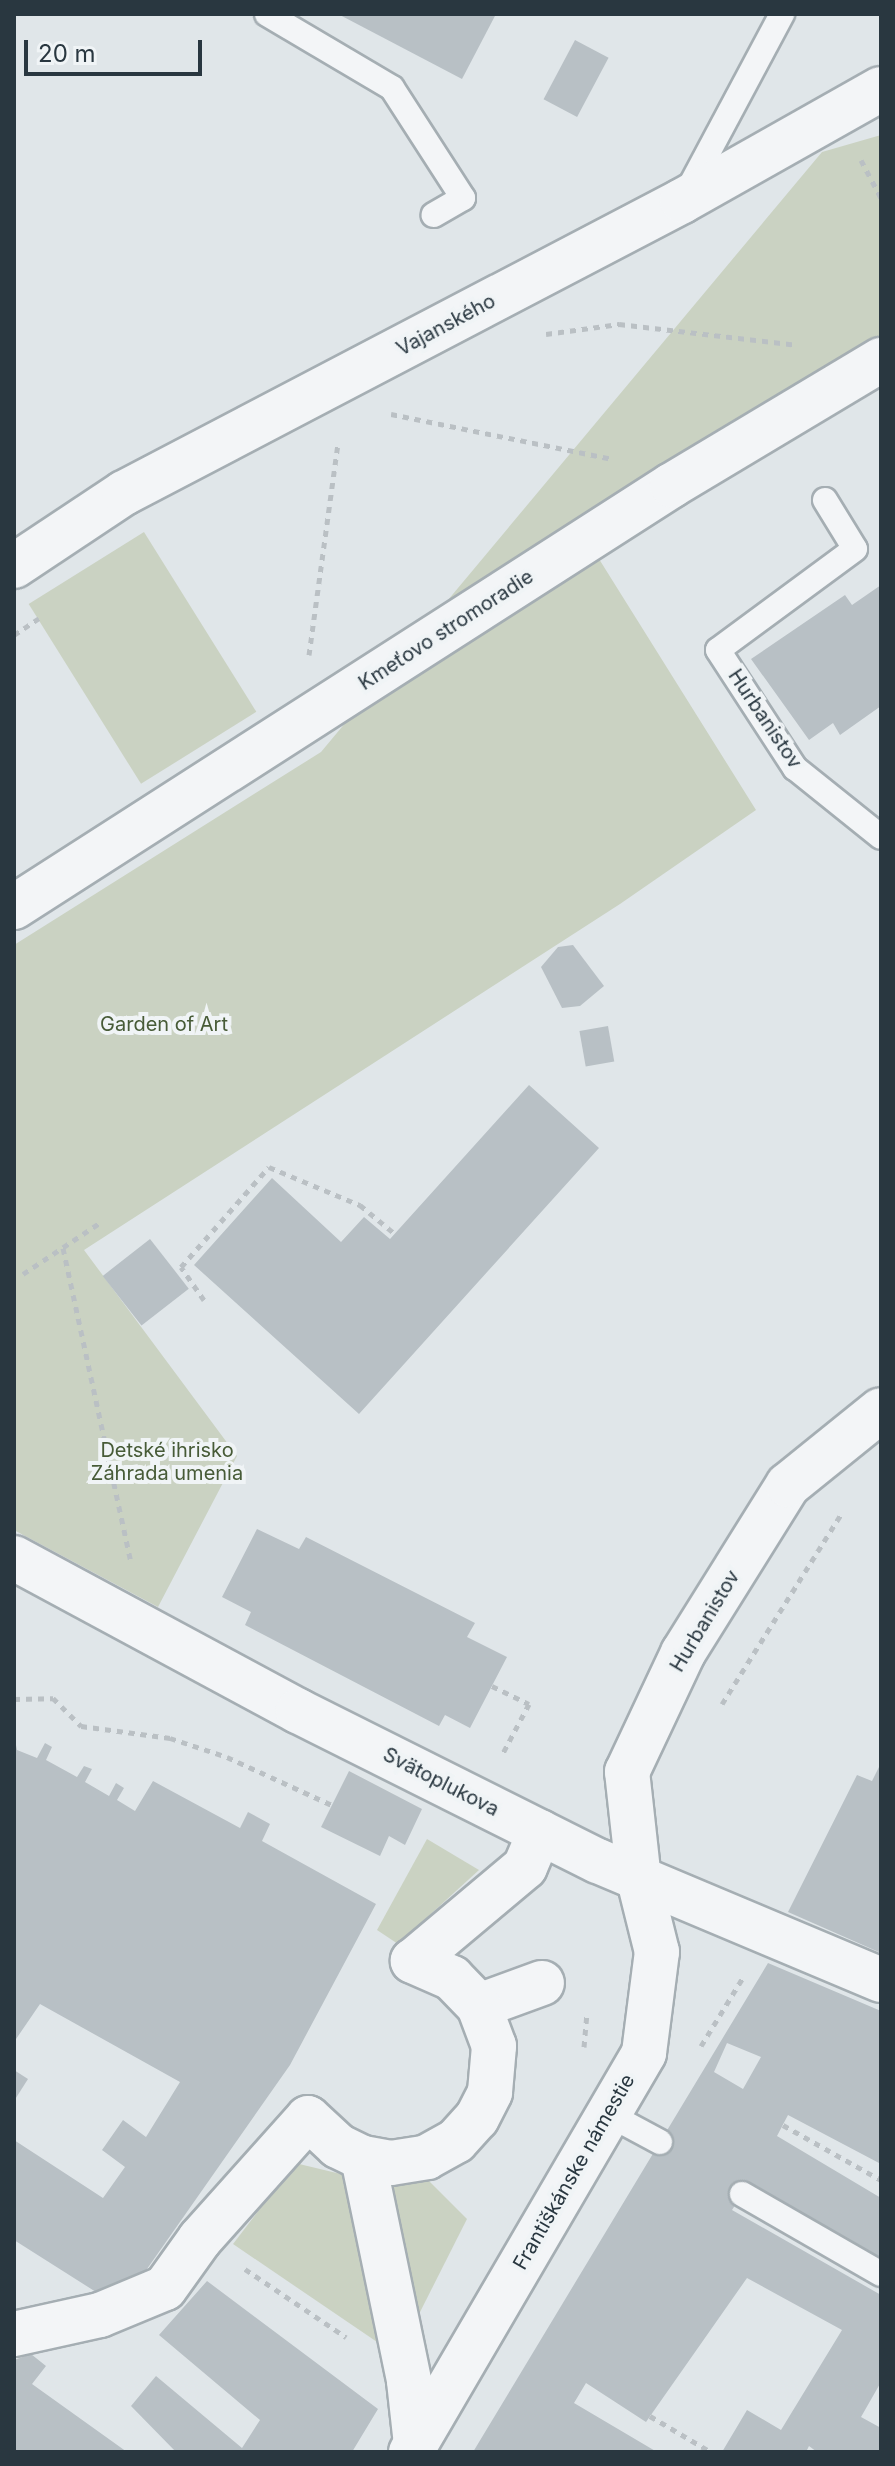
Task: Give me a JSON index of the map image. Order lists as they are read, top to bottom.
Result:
{
  "streets": {
    "street": [
      "Vajanského",
      "Kmeťovo stromoradie",
      "Hurbanistov",
      "Svätoplukova",
      "Františkánske námestie"
    ]
  },
  "crossings": [
    ["Hurbanistov", "Svätoplukova"],
    ["Hurbanistov", "Františkánske námestie"],
    ["Svätoplukova", "Františkánske námestie"]
  ],
  "parks": ["Garden of Art", "Detské ihrisko Záhrada umenia"],
  "scale_bar": "20 m"
}
